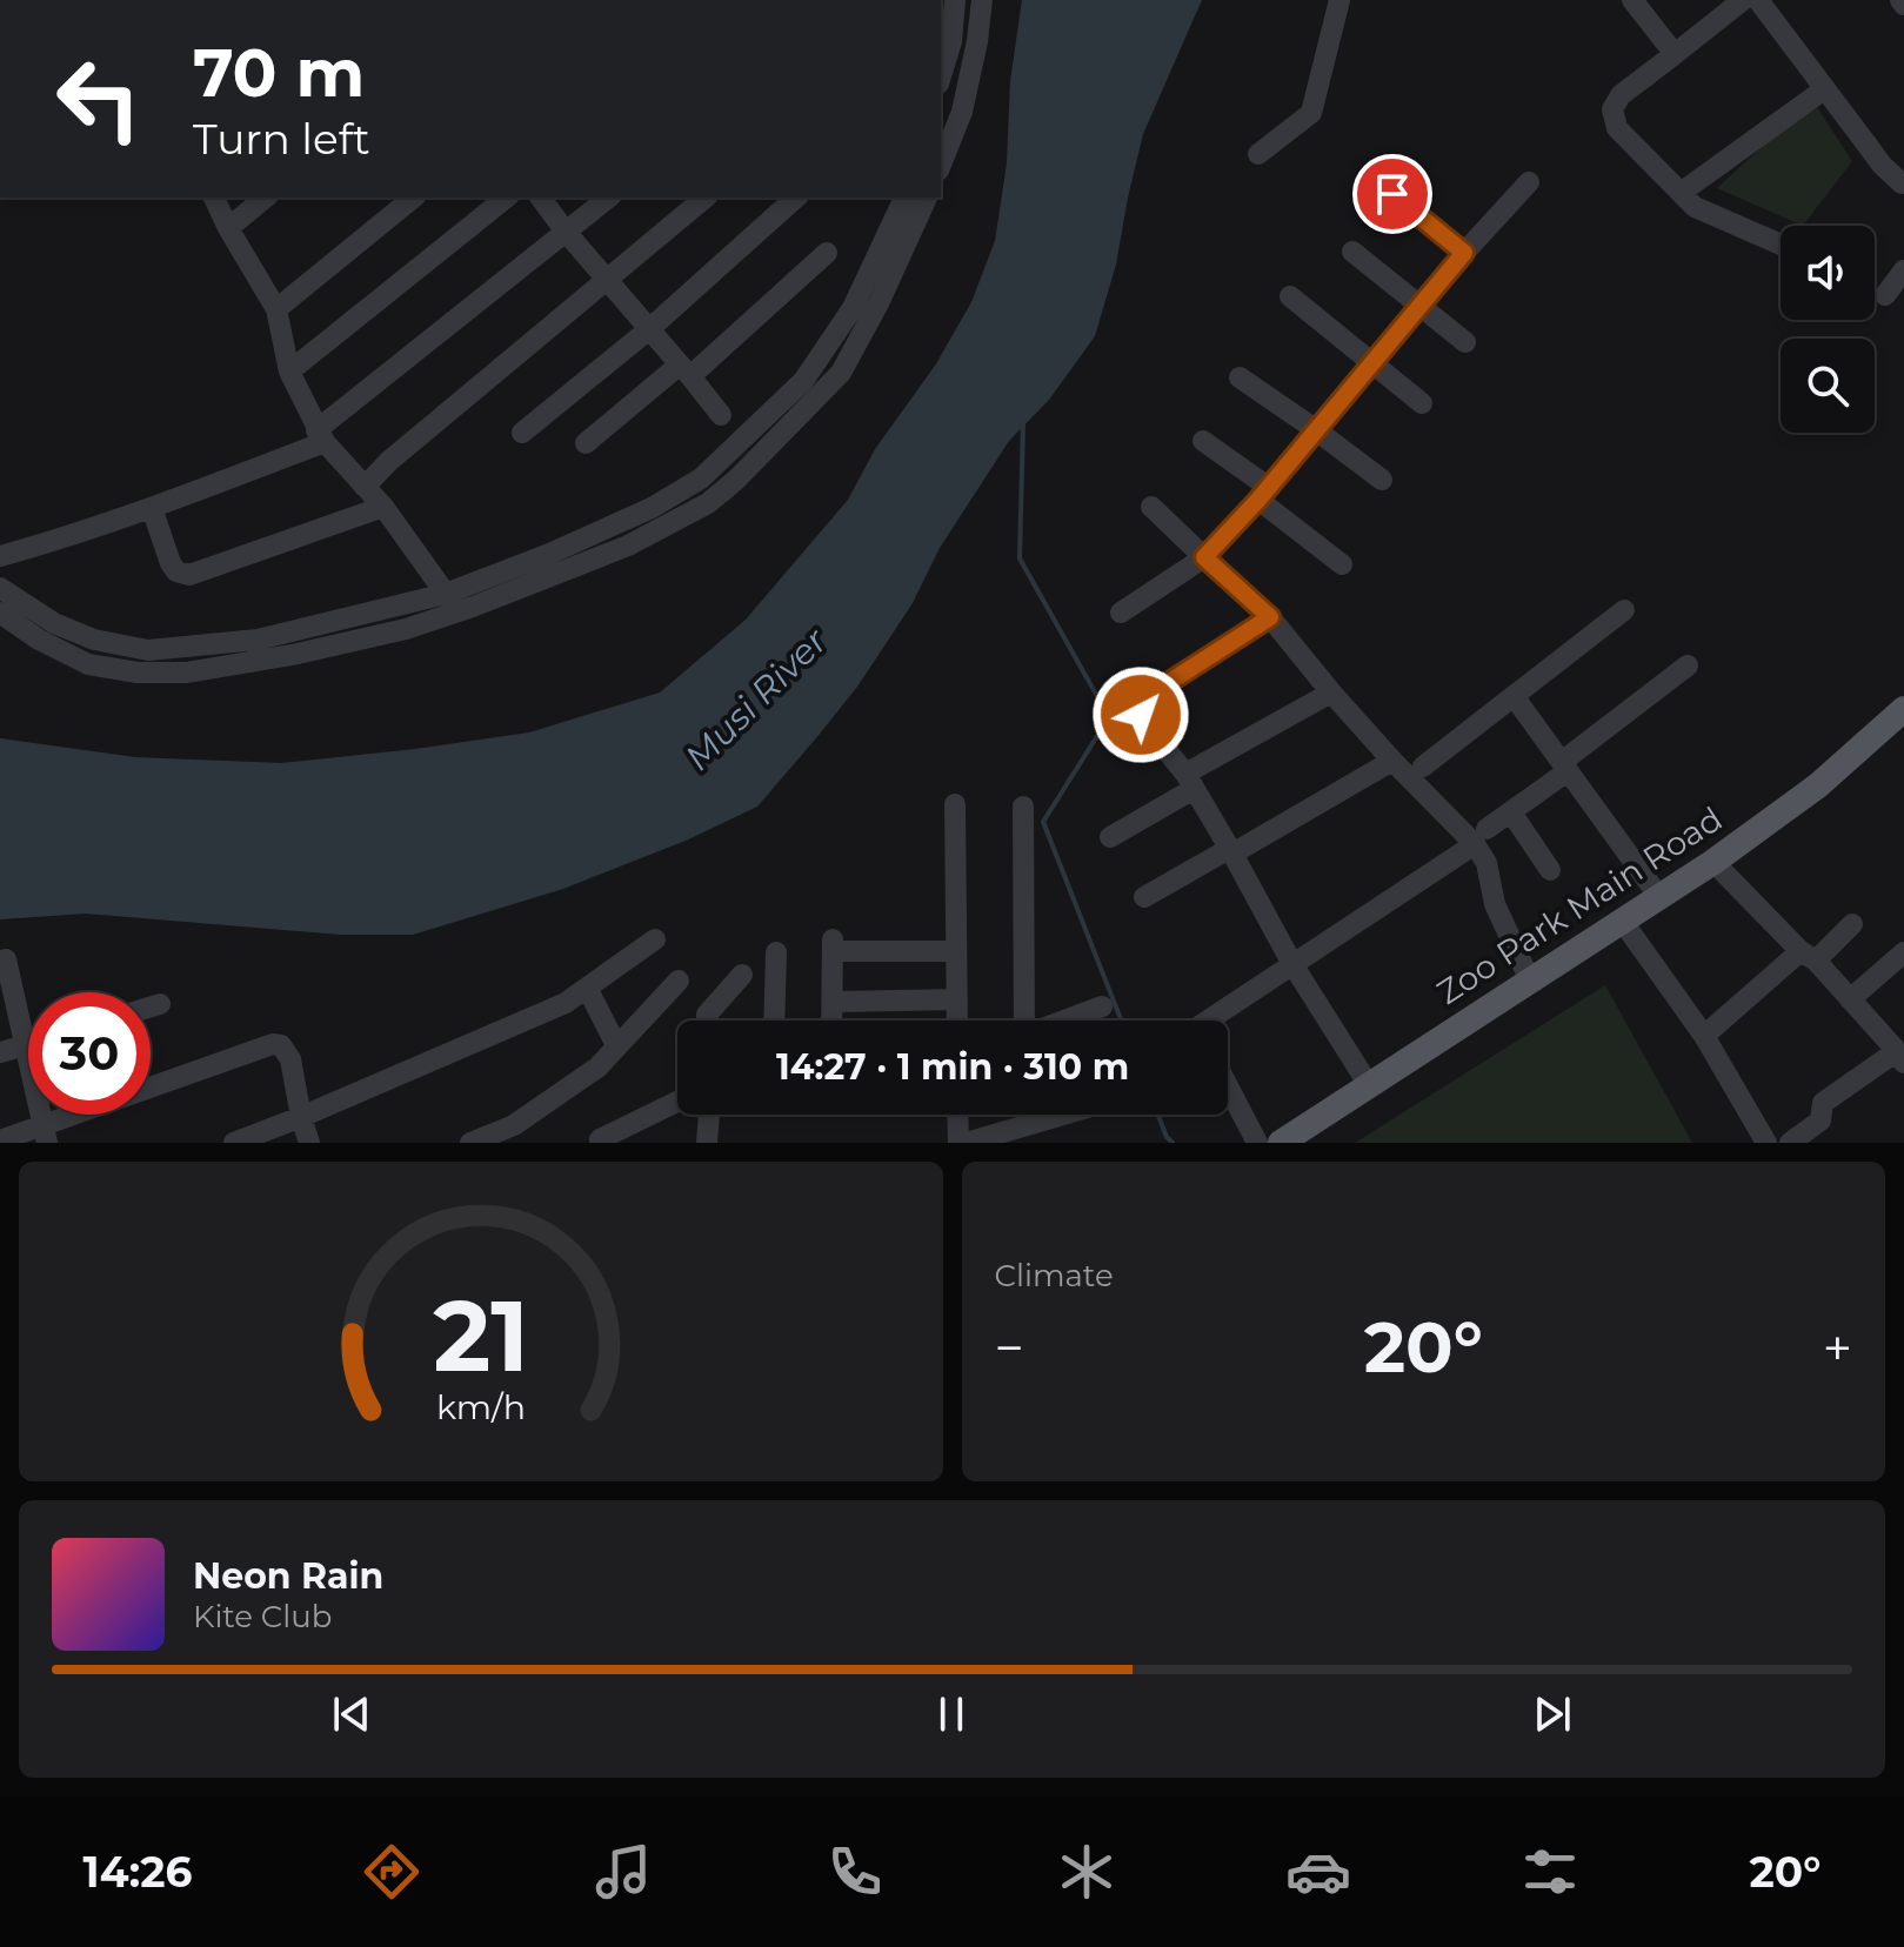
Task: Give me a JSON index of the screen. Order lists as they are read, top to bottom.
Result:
{
  "streets": {
    "main road": ["Zoo Park Main Road"]
  },
  "water": ["Musi River"],
  "page": {
    "turn": ["70 m", "Turn left"],
    "limit": "30",
    "trip": "14:27 · 1 min · 310 m",
    "tile": "Climate",
    "heat": ["−", "20°", "+"],
    "song": ["Neon Rain", "Kite Club"],
    "tabs": ["14:26", "20°"],
    "gauge": ["21", "km/h"]
  }
}
